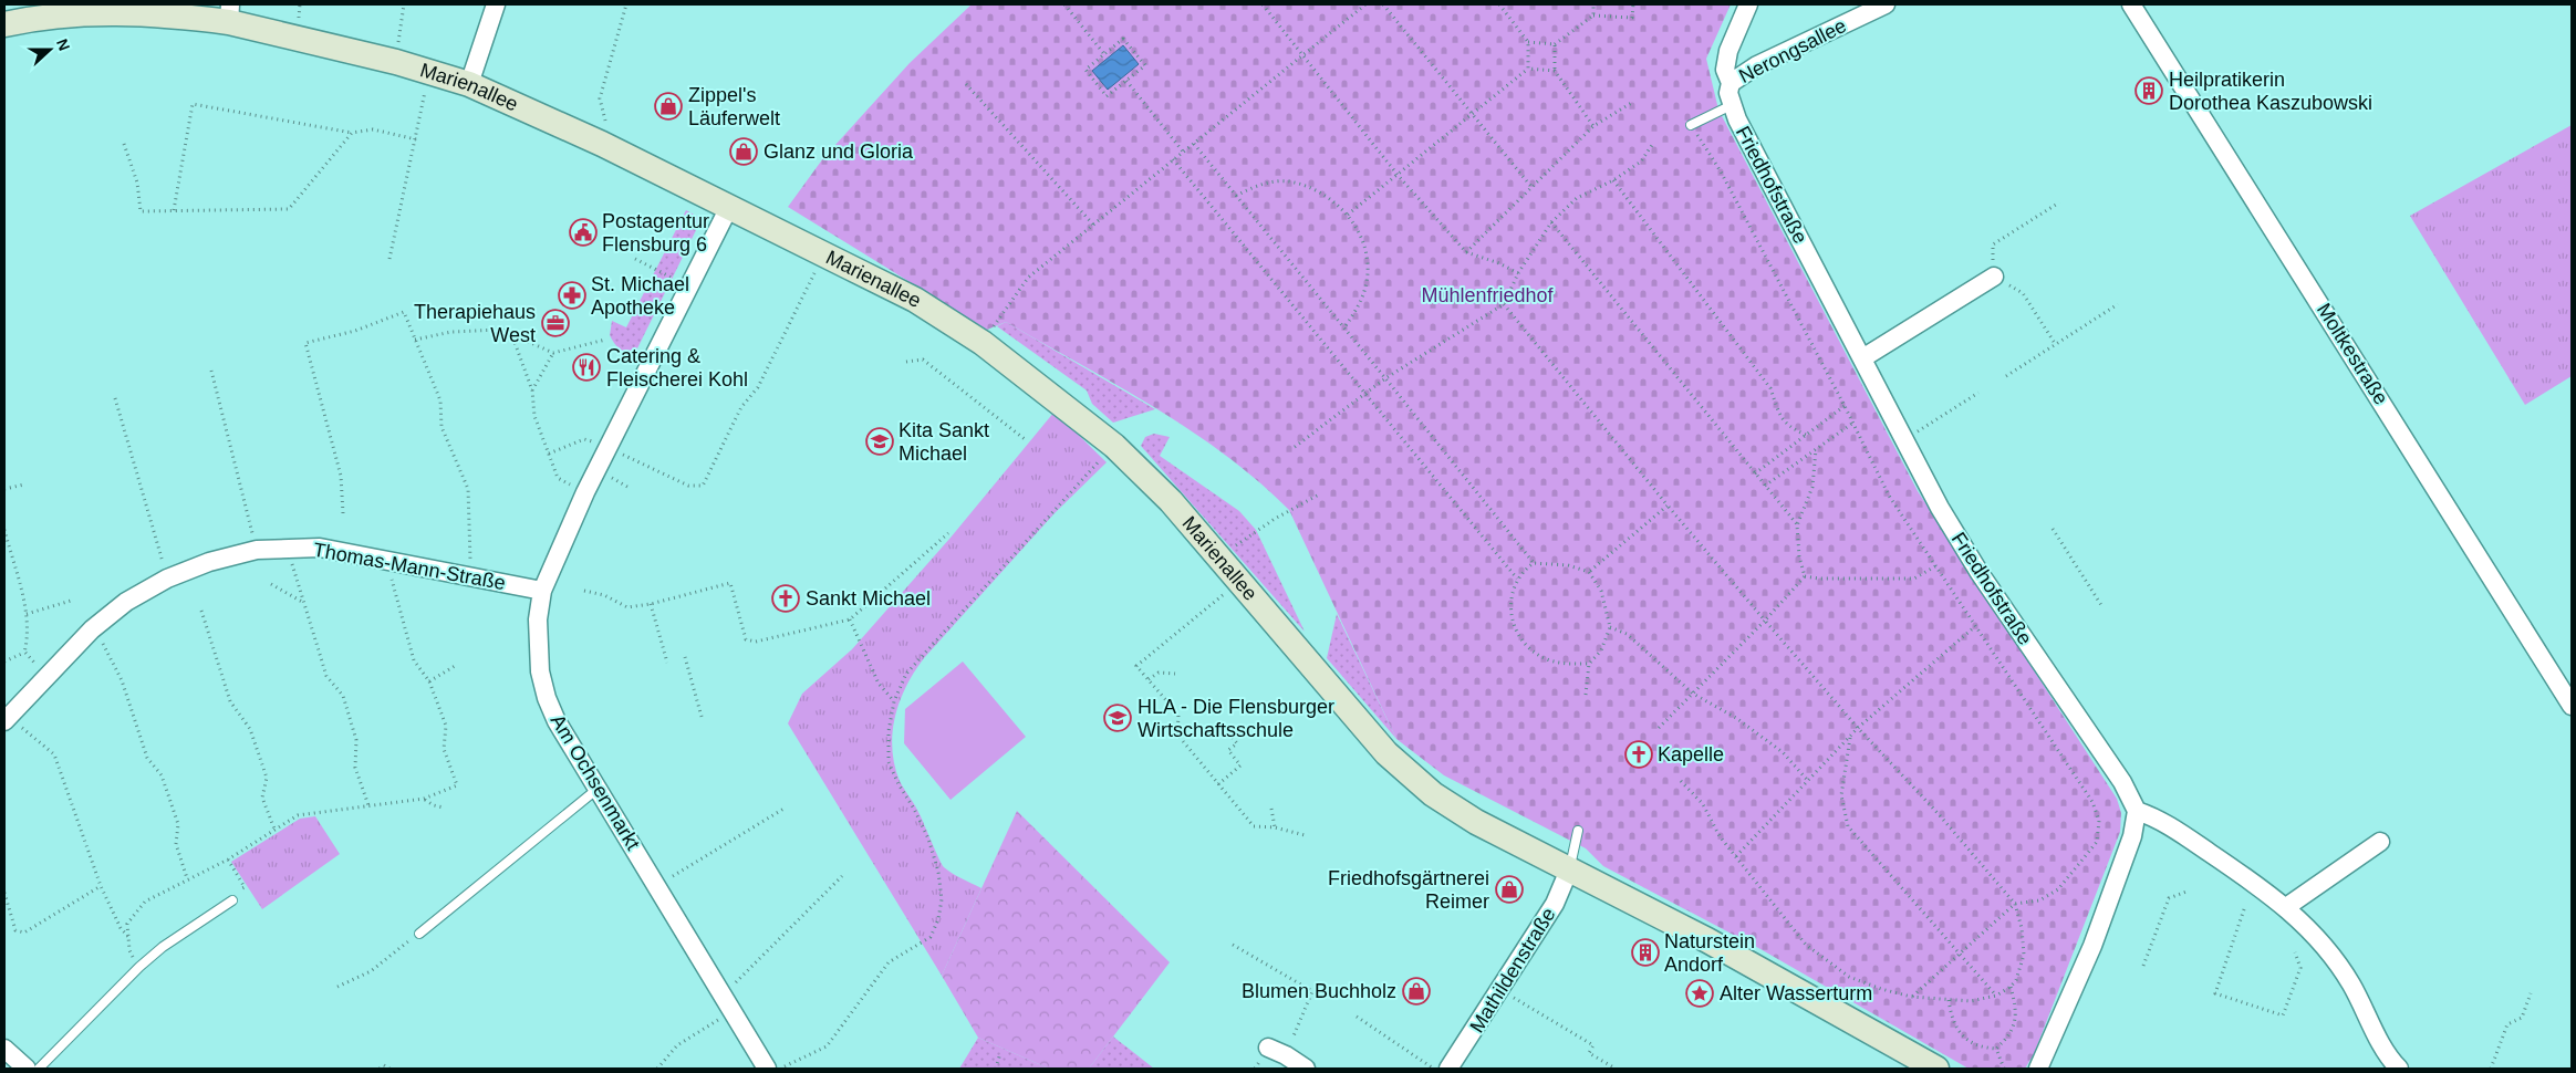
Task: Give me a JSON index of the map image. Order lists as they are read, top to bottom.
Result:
{
  "streets": {
    "main road": ["Marienallee"],
    "street": [
      "Nerongsallee",
      "Friedhofstraße",
      "Moltkestraße",
      "Thomas-Mann-Straße",
      "Am Ochsenmarkt",
      "Mathildenstraße"
    ]
  },
  "crossings": [
    ["Nerongsallee", "Friedhofstraße"],
    ["Marienallee", "Am Ochsenmarkt"],
    ["Marienallee", "Mathildenstraße"],
    ["Thomas-Mann-Straße", "Am Ochsenmarkt"]
  ],
  "parks": ["Mühlenfriedhof"],
  "places": {
    "building": ["Heilpratikerin Dorothea Kaszubowski", "Naturstein Andorf"],
    "shop": [
      "Zippel's Läuferwelt",
      "Glanz und Gloria",
      "Friedhofsgärtnerei Reimer",
      "Blumen Buchholz"
    ],
    "public building": ["Postagentur Flensburg 6"],
    "pharmacy": ["St. Michael Apotheke"],
    "office": ["Therapiehaus West"],
    "restaurant": ["Catering & Fleischerei Kohl"],
    "school or university": ["Kita Sankt Michael", "HLA - Die Flensburger Wirtschaftsschule"],
    "church": ["Sankt Michael", "Kapelle"],
    "place": ["Alter Wasserturm"]
  },
  "north": "right"
}
